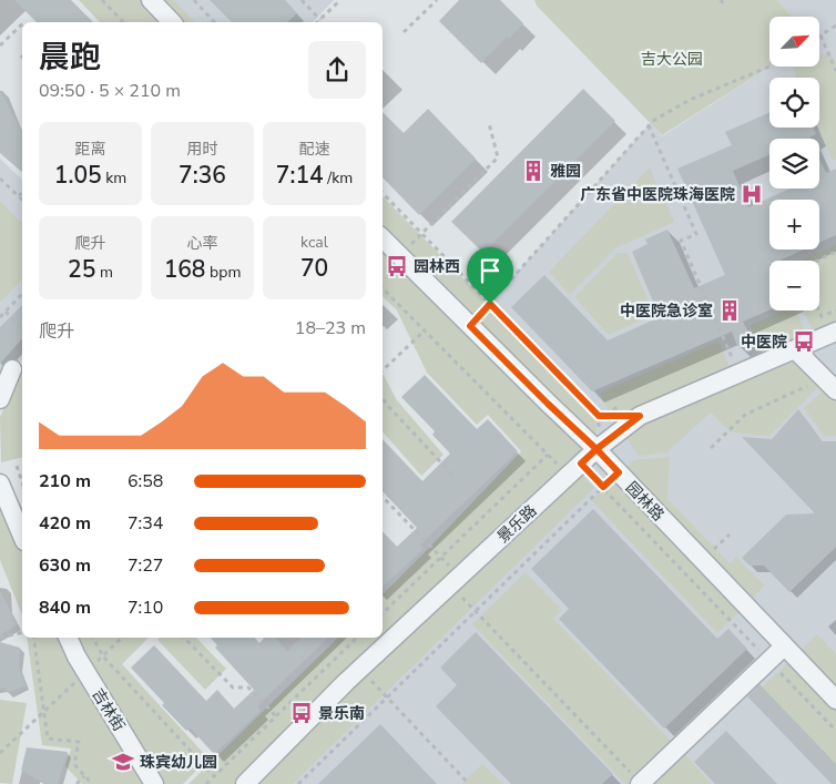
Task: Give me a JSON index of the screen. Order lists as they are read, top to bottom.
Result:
{
  "streets": {
    "street": ["园林路", "景乐路", "吉林街"]
  },
  "crossings": [
    ["园林路", "景乐路"]
  ],
  "parks": ["吉大公园"],
  "places": {
    "building": ["雅园", "中医院急诊室"],
    "hospital": ["广东省中医院珠海医院"],
    "bus stop": ["园林西", "中医院", "景乐南"],
    "school or university": ["珠宾幼儿园"]
  },
  "north": "top right",
  "page": {
    "map_buttons": ["+", "−"],
    "heading": ["晨跑", "09:50 · 5 × 210 m"],
    "stats": [
      ["距离", "1.05 km"],
      ["用时", "7:36"],
      ["配速", "7:14 /km"],
      ["爬升", "25 m"],
      ["心率", "168 bpm"],
      ["kcal", "70"]
    ],
    "chart": ["爬升", "18–23 m"],
    "list": [
      {
        "name": "210 m",
        "note": "6:58"
      },
      {
        "name": "420 m",
        "note": "7:34"
      },
      {
        "name": "630 m",
        "note": "7:27"
      },
      {
        "name": "840 m",
        "note": "7:10"
      }
    ]
  }
}
